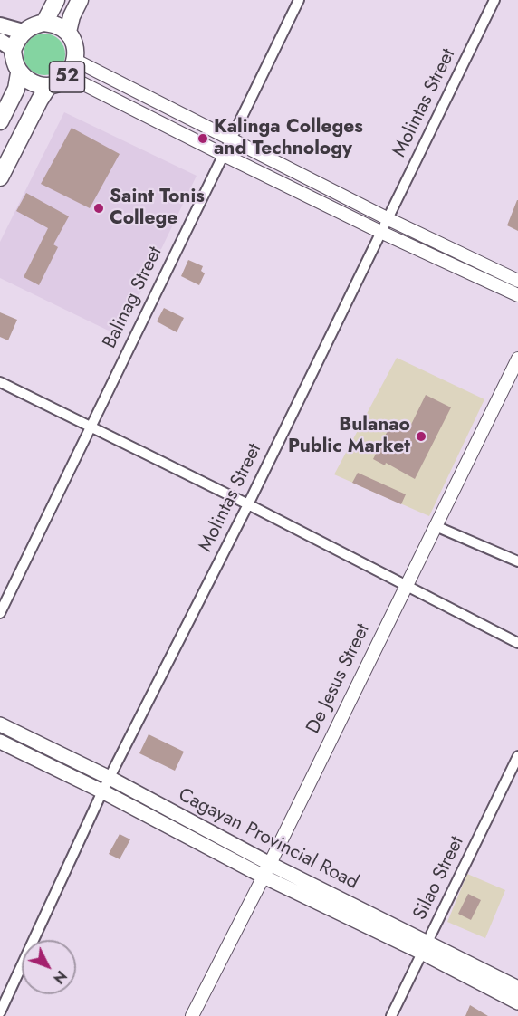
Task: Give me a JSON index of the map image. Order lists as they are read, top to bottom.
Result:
{
  "streets": {
    "highway": ["52"],
    "main road": ["Cagayan Provincial Road"],
    "street": [
      "Molintas Street",
      "Balinag Street",
      "De Jesus Street",
      "Silao Street"
    ]
  },
  "crossings": [
    ["Molintas Street", "Cagayan Provincial Road"],
    ["De Jesus Street", "Cagayan Provincial Road"],
    ["Cagayan Provincial Road", "Silao Street"]
  ],
  "places": ["Kalinga Colleges and Technology", "Saint Tonis College", "Bulanao Public Market"],
  "north": "bottom right"
}
